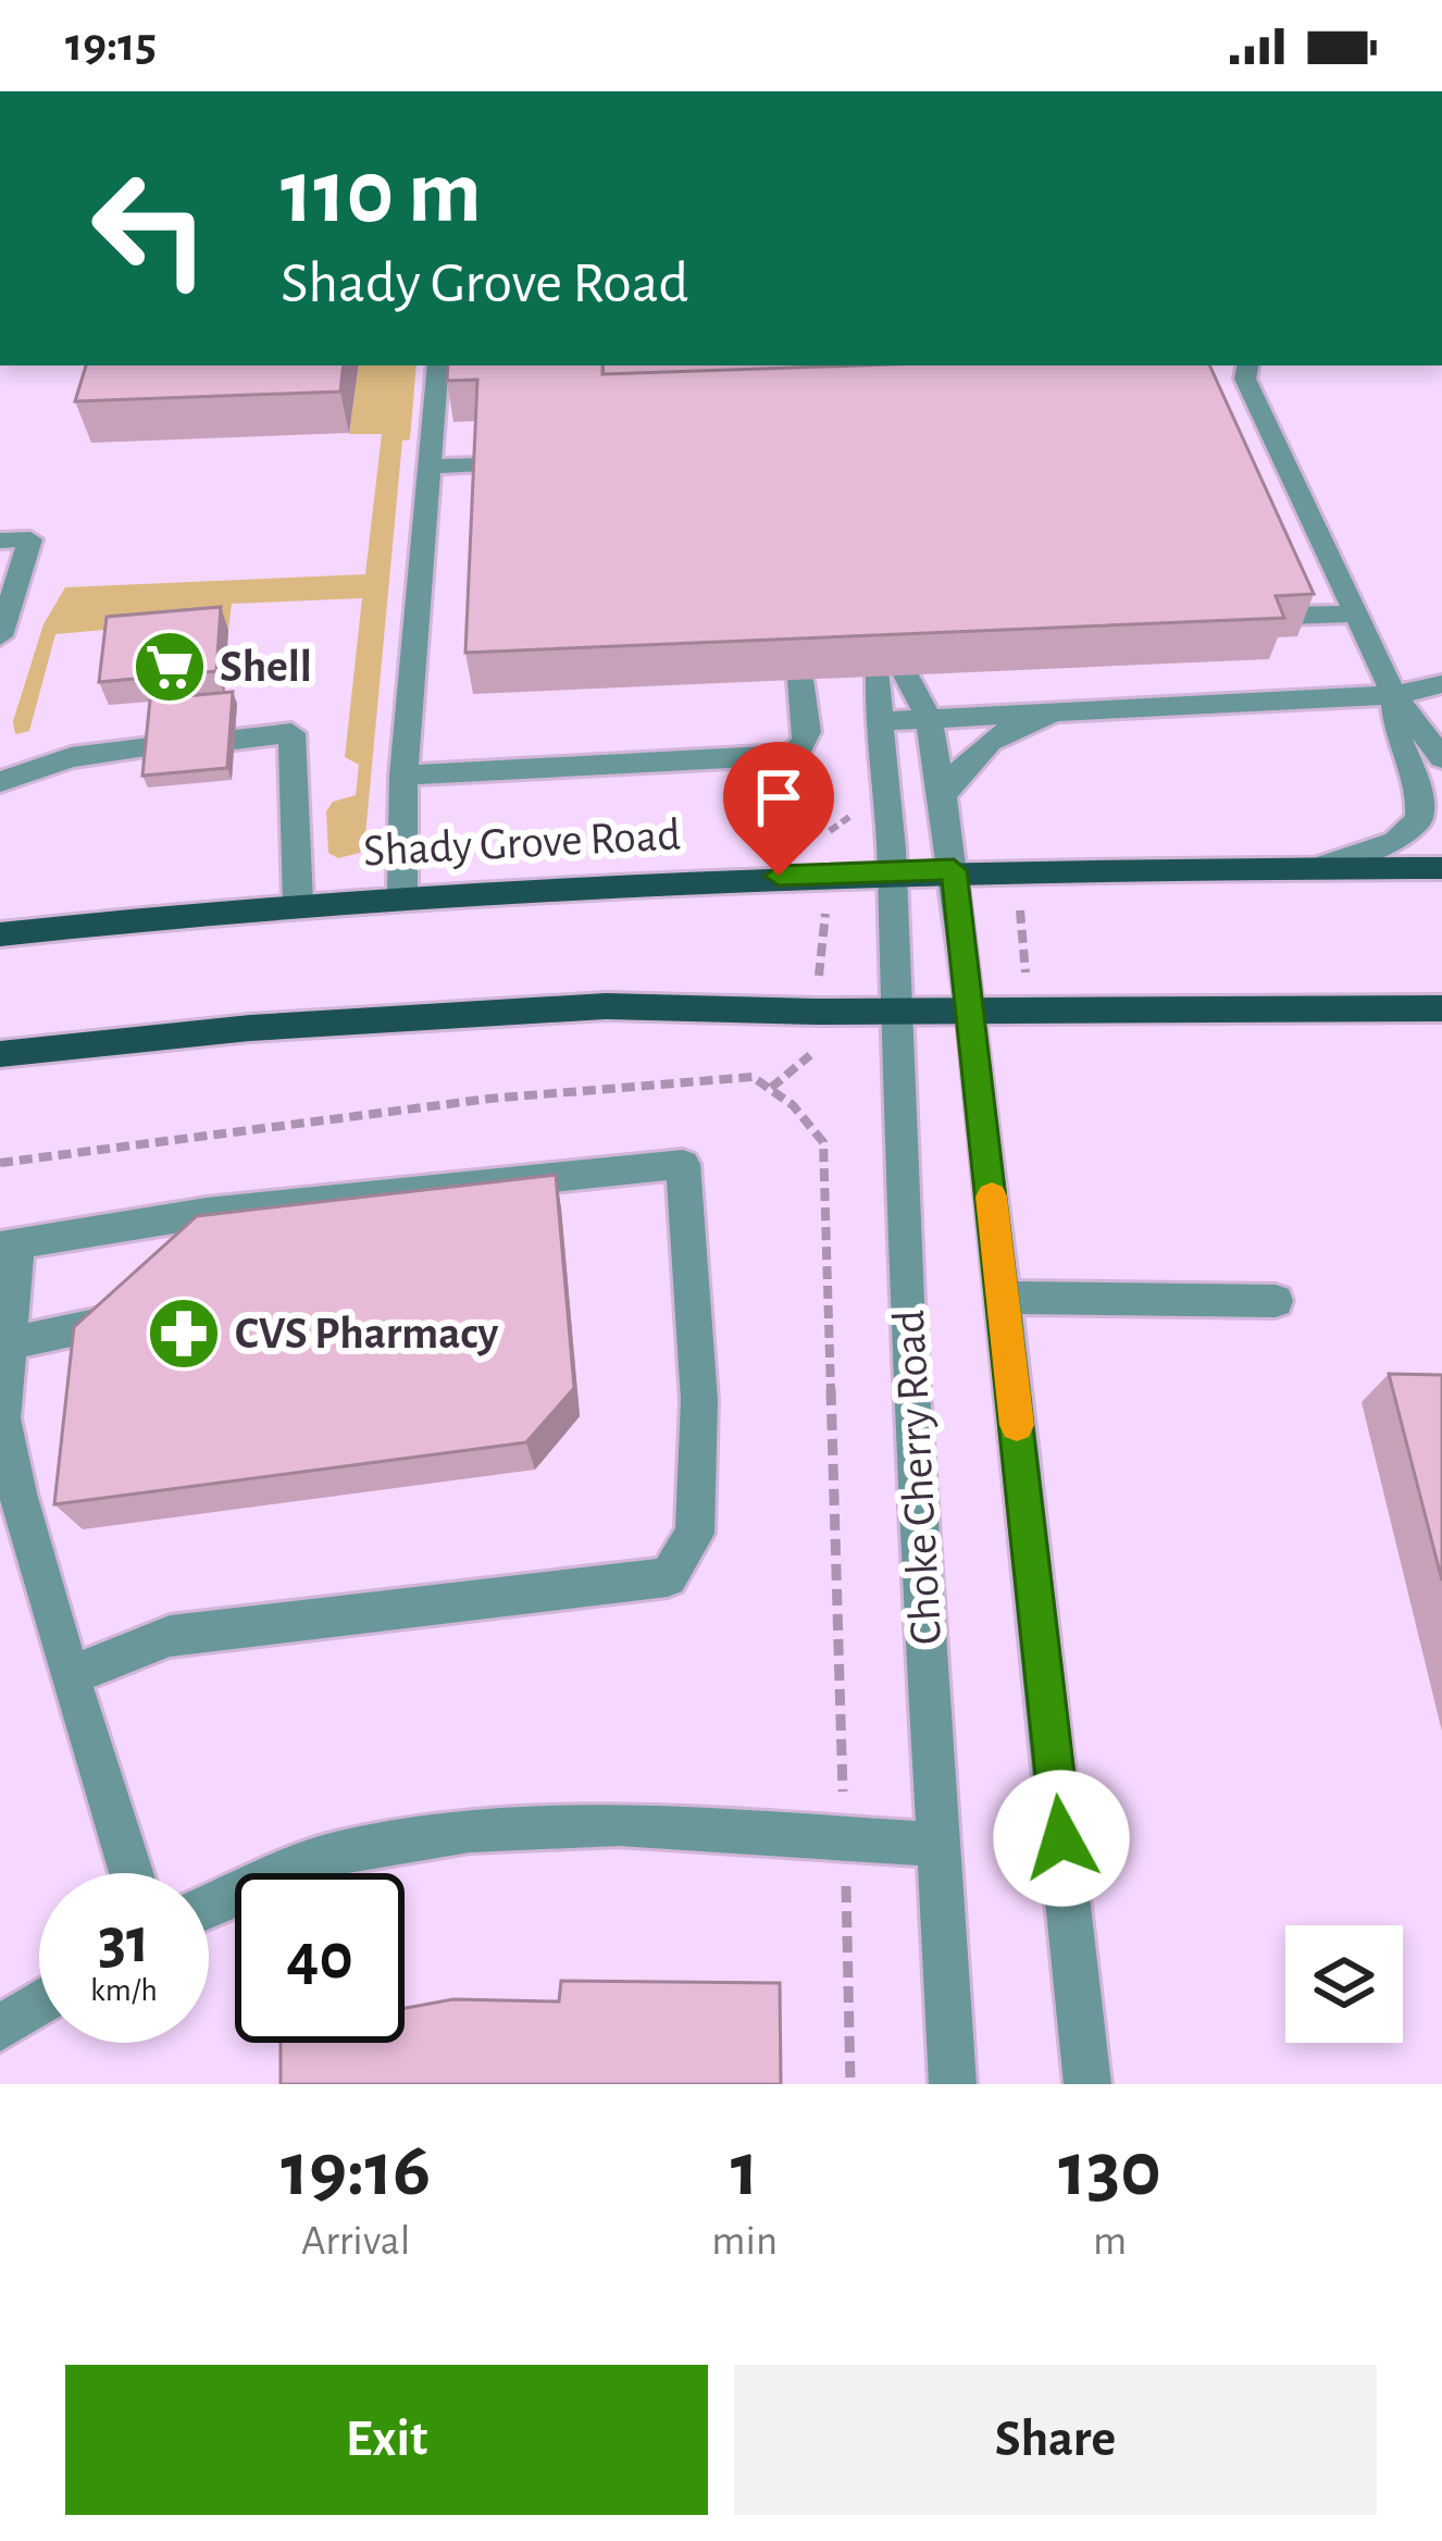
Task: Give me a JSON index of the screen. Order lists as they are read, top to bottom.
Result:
{
  "streets": {
    "main road": ["Shady Grove Road"],
    "street": ["Choke Cherry Road"]
  },
  "crossings": [
    ["Shady Grove Road", "Choke Cherry Road"]
  ],
  "places": {
    "supermarket": ["Shell"],
    "pharmacy": ["CVS Pharmacy"]
  },
  "page": {
    "status": "19:15",
    "turn": ["110 m", "Shady Grove Road"],
    "speed": "31 km/h",
    "limit": "40",
    "eta": [
      "19:16",
      "Arrival",
      "1",
      "min",
      "130",
      "m"
    ],
    "buttons": ["Exit", "Share"]
  }
}
